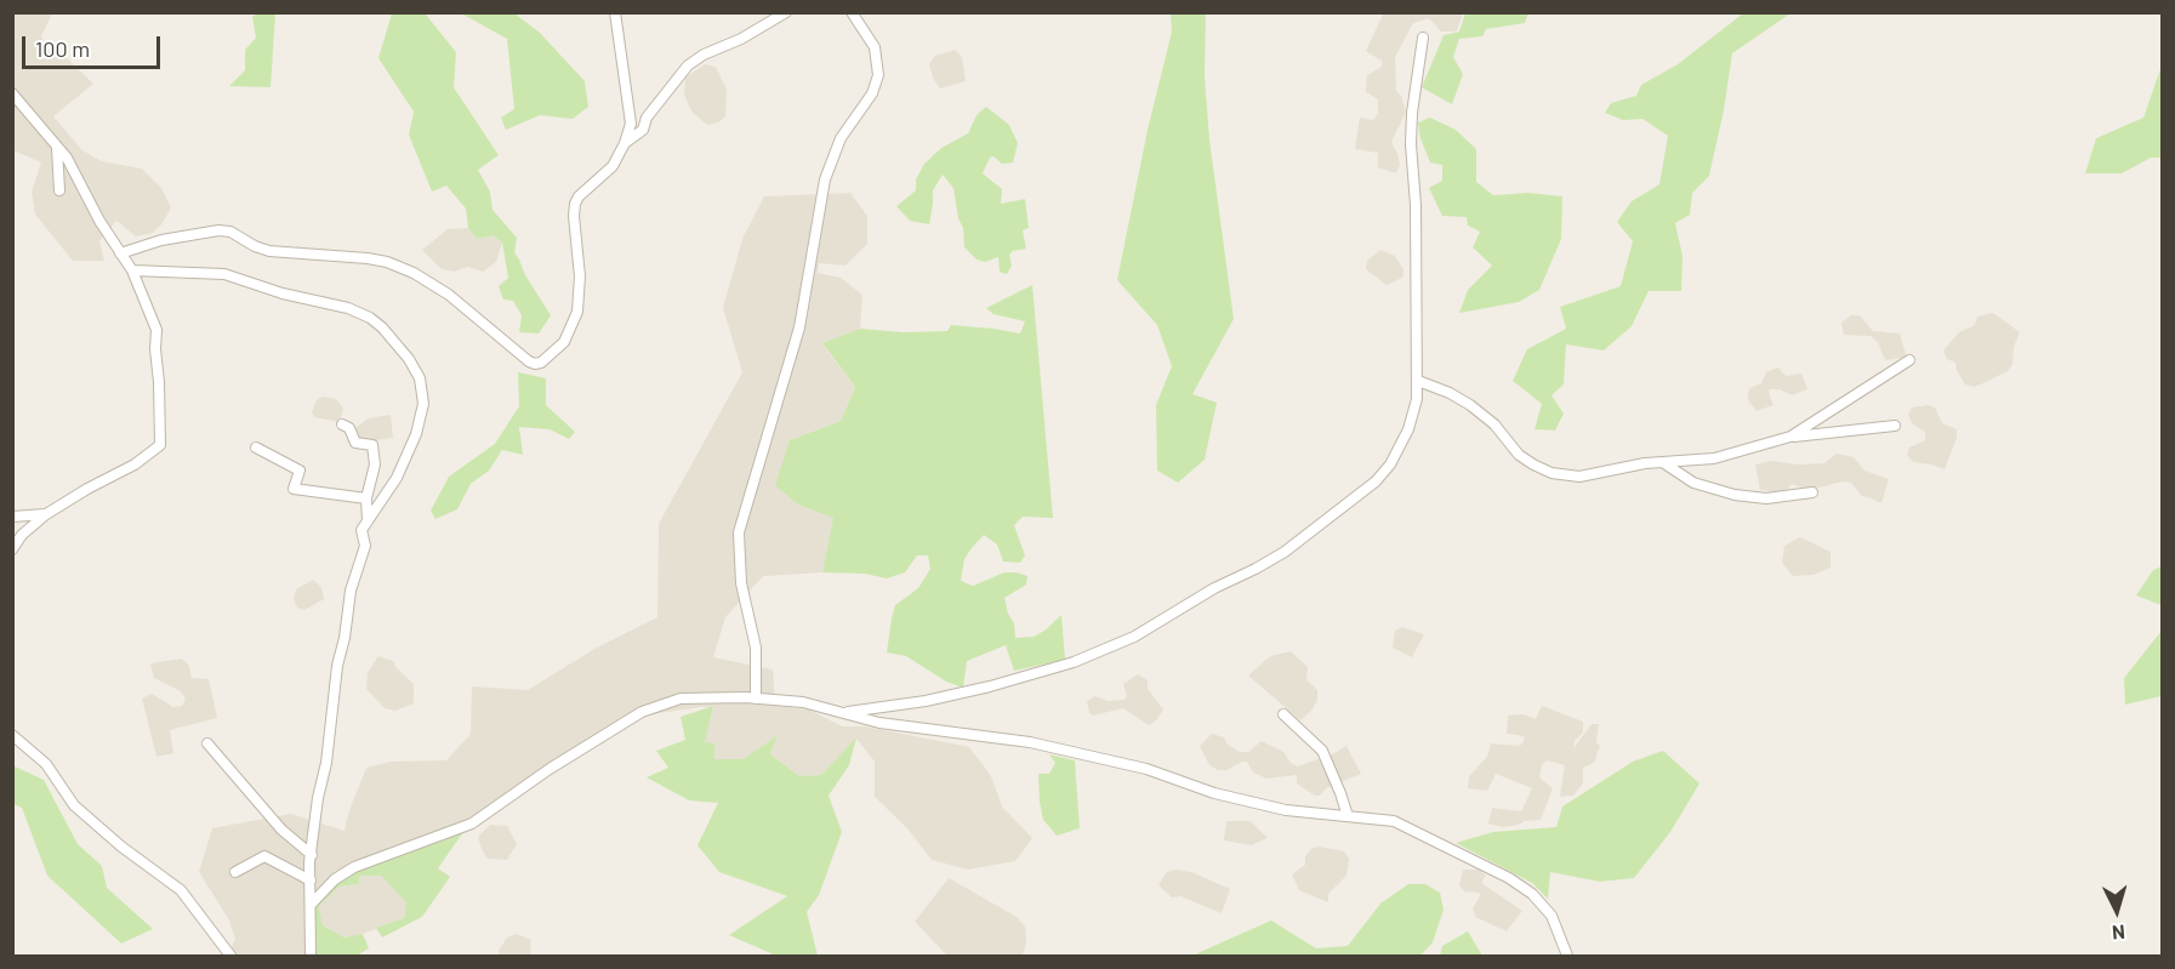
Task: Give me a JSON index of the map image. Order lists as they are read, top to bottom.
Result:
{
  "scale_bar": "100 m",
  "north": "bottom"
}
